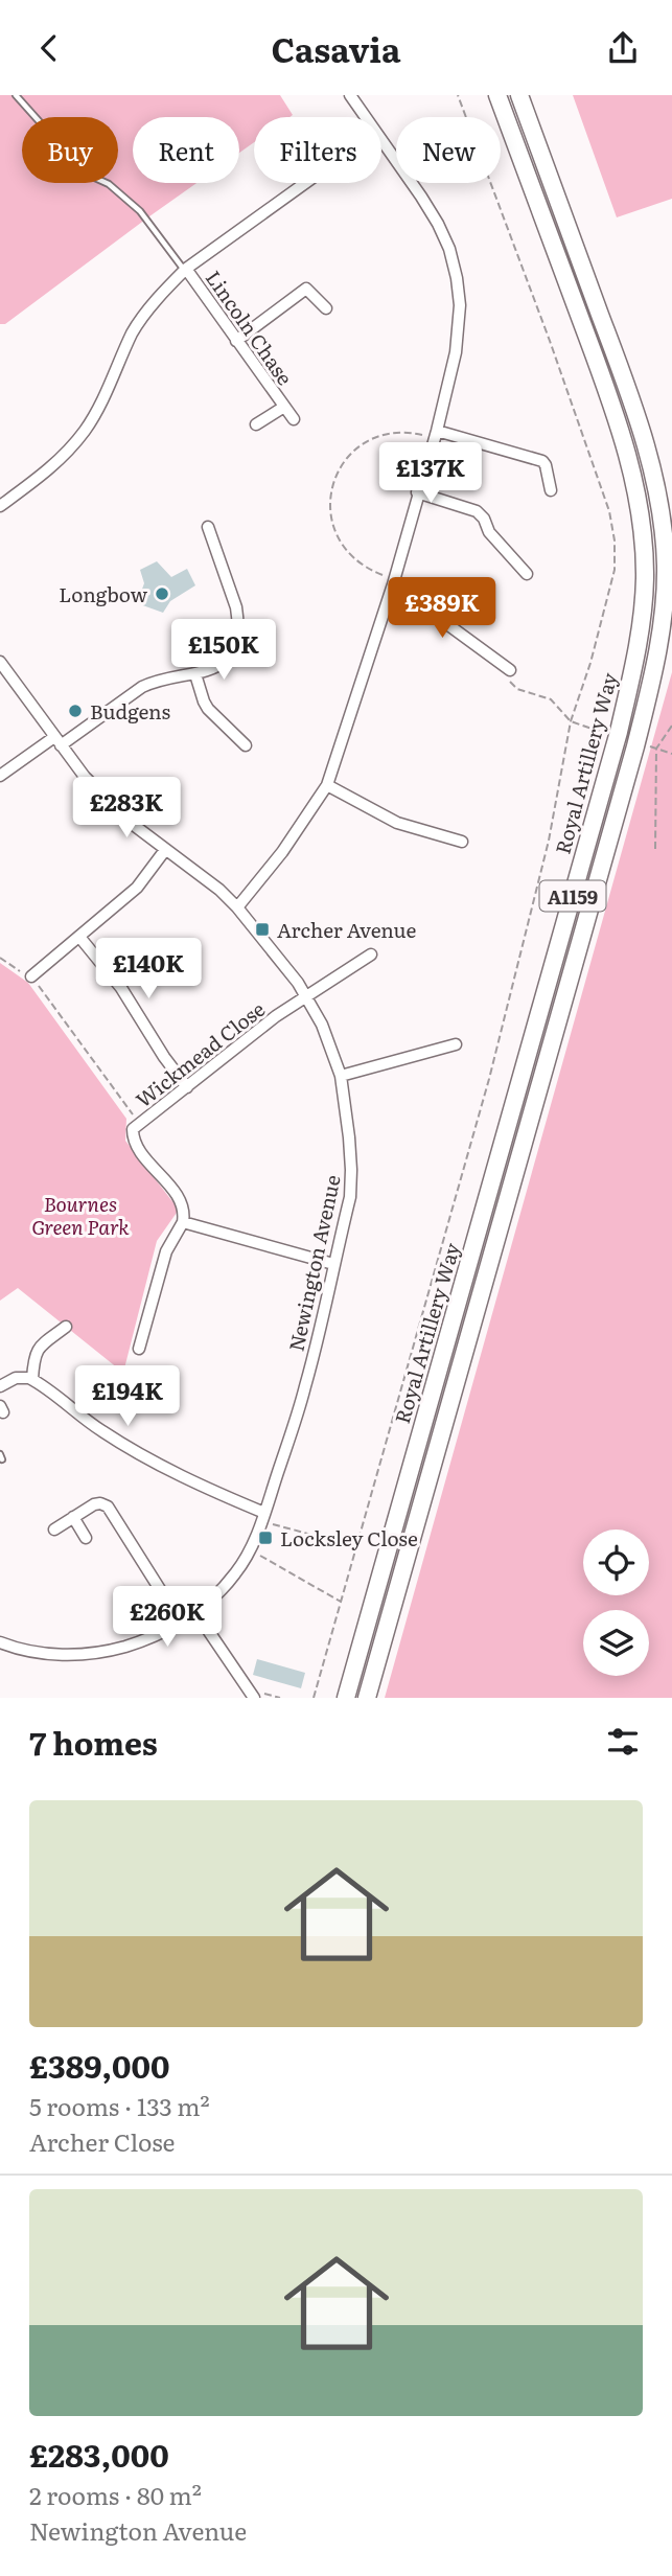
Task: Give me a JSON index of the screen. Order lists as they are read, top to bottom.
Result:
{
  "streets": {
    "main road": ["Royal Artillery Way", "A1159"],
    "street": ["Lincoln Chase", "Wickmead Close", "Newington Avenue"]
  },
  "crossings": [
    ["Wickmead Close", "Newington Avenue"]
  ],
  "parks": ["Bournes Green Park"],
  "places": {
    "other": ["Longbow", "Budgens"],
    "transit": ["Archer Avenue", "Locksley Close"]
  },
  "page": {
    "header": "Casavia",
    "chip": [
      "Buy",
      "Rent",
      "Filters",
      "New"
    ],
    "price": [
      "£137K",
      "£389K",
      "£150K",
      "£283K",
      "£140K",
      "£194K",
      "£260K"
    ],
    "heading": "7 homes",
    "list": [
      {
        "name": "£389,000",
        "note": "5 rooms · 133 m² · Archer Close"
      },
      {
        "name": "£283,000",
        "note": "2 rooms · 80 m² · Newington Avenue"
      }
    ]
  }
}
